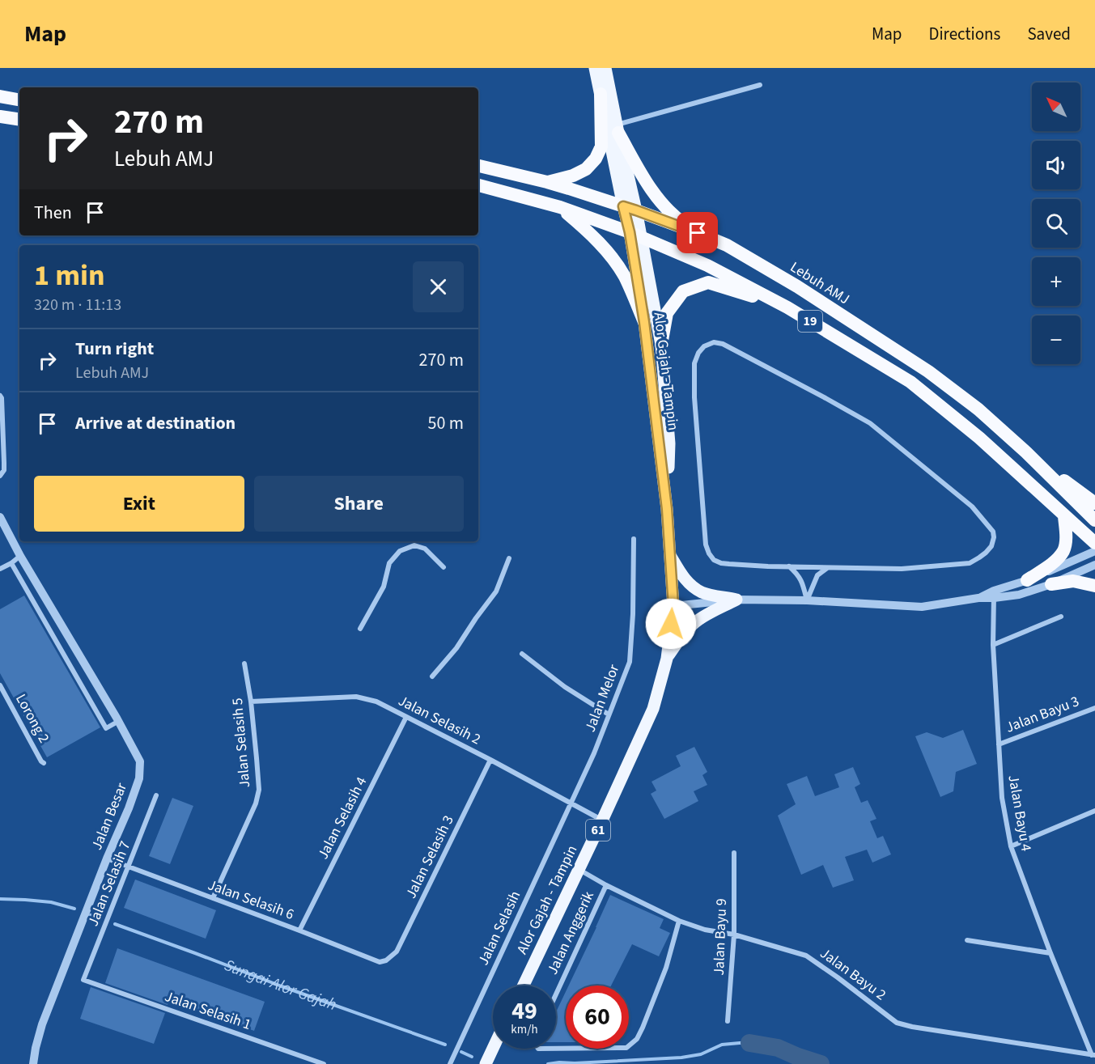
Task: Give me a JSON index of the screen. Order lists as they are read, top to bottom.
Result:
{
  "streets": {
    "highway": ["Lebuh AMJ", "19"],
    "main road": ["Alor Gajah - Tampin", "61"],
    "street": [
      "Jalan Melor",
      "Jalan Bayu 3",
      "Lorong 2",
      "Jalan Selasih 2",
      "Jalan Selasih 5",
      "Jalan Bayu 4",
      "Jalan Besar",
      "Jalan Selasih 4",
      "Jalan Selasih 3",
      "Jalan Selasih 7",
      "Jalan Selasih 6",
      "Jalan Selasih",
      "Jalan Anggerik",
      "Jalan Bayu 9",
      "Jalan Bayu 2",
      "Jalan Selasih 1"
    ]
  },
  "crossings": [
    ["Lebuh AMJ", "Alor Gajah - Tampin"],
    ["19", "Alor Gajah - Tampin"],
    ["Alor Gajah - Tampin", "Jalan Selasih 2"],
    ["Alor Gajah - Tampin", "61"],
    ["Alor Gajah - Tampin", "Jalan Bayu 2"],
    ["Jalan Melor", "Jalan Selasih 2"],
    ["Jalan Melor", "Jalan Selasih"],
    ["Jalan Bayu 3", "Jalan Bayu 4"],
    ["Jalan Selasih 2", "Jalan Selasih 5"],
    ["Jalan Selasih 2", "Jalan Selasih 4"],
    ["Jalan Selasih 2", "Jalan Selasih 3"],
    ["Jalan Selasih 2", "Jalan Selasih"],
    ["Jalan Selasih 5", "Jalan Selasih 6"],
    ["Jalan Bayu 4", "Jalan Bayu 2"],
    ["Jalan Besar", "Jalan Selasih 6"],
    ["Jalan Selasih 4", "Jalan Selasih 6"],
    ["Jalan Selasih 3", "Jalan Selasih 6"],
    ["Jalan Selasih 7", "Jalan Selasih 6"],
    ["Jalan Selasih 7", "Jalan Selasih 1"],
    ["Jalan Anggerik", "Jalan Bayu 2"],
    ["Jalan Bayu 9", "Jalan Bayu 2"]
  ],
  "water": ["Sungai Alor Gajah"],
  "north": "top left",
  "page": {
    "header": "Map",
    "nav": ["Map", "Directions", "Saved"],
    "map_buttons": ["+", "−"],
    "turn": ["270 m", "Lebuh AMJ"],
    "then": "Then",
    "heading": ["1 min", "320 m · 11:13"],
    "list": [
      {
        "name": "Turn right",
        "note": "Lebuh AMJ",
        "value": "270 m"
      },
      {
        "name": "Arrive at destination",
        "value": "50 m"
      }
    ],
    "buttons": ["Exit", "Share"],
    "speed": "49 km/h",
    "limit": "60"
  }
}
